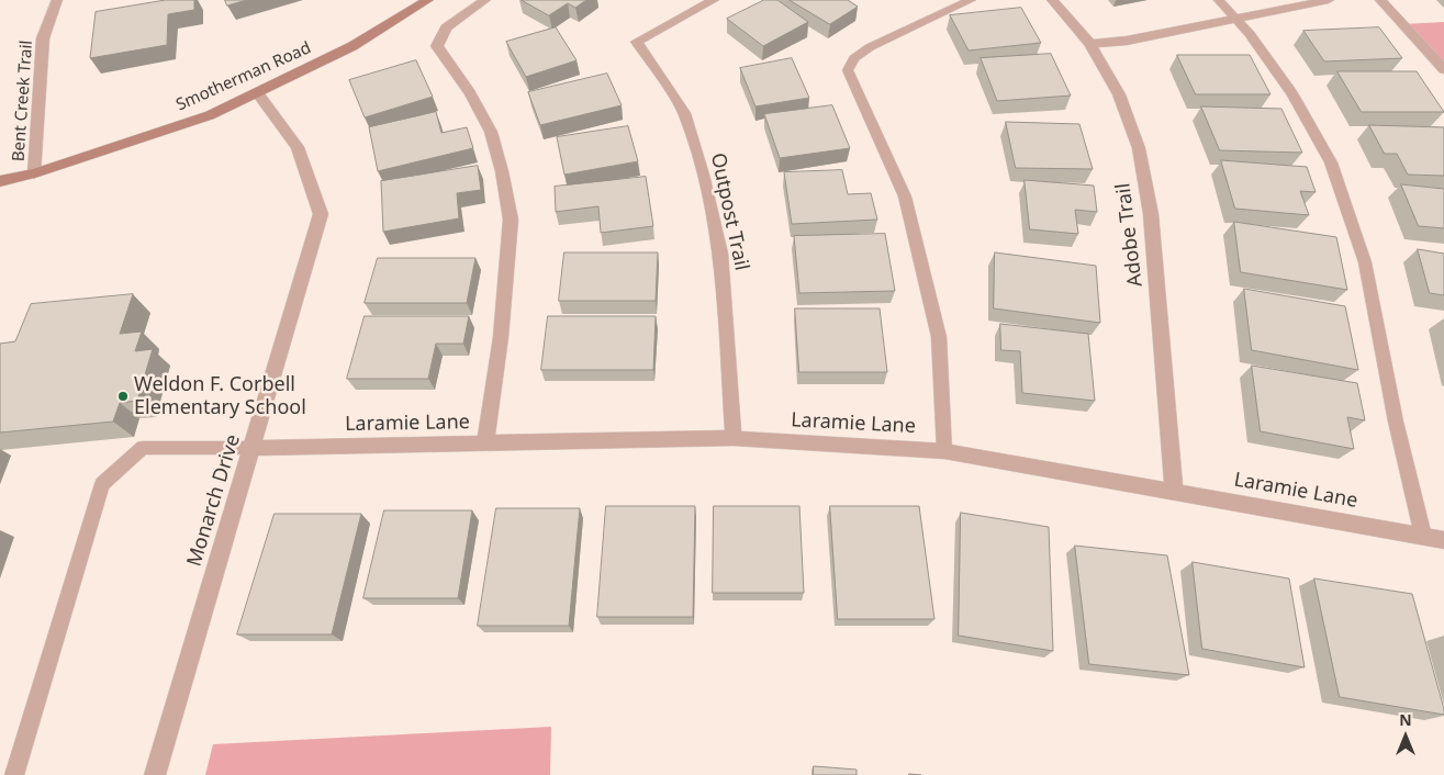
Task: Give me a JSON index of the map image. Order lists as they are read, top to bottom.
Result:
{
  "streets": {
    "street": [
      "Smotherman Road",
      "Bent Creek Trail",
      "Outpost Trail",
      "Adobe Trail",
      "Laramie Lane",
      "Monarch Drive"
    ]
  },
  "crossings": [
    ["Smotherman Road", "Bent Creek Trail"],
    ["Smotherman Road", "Monarch Drive"],
    ["Outpost Trail", "Laramie Lane"],
    ["Adobe Trail", "Laramie Lane"],
    ["Laramie Lane", "Monarch Drive"]
  ],
  "places": ["Weldon F. Corbell Elementary School"],
  "north": "top"
}
